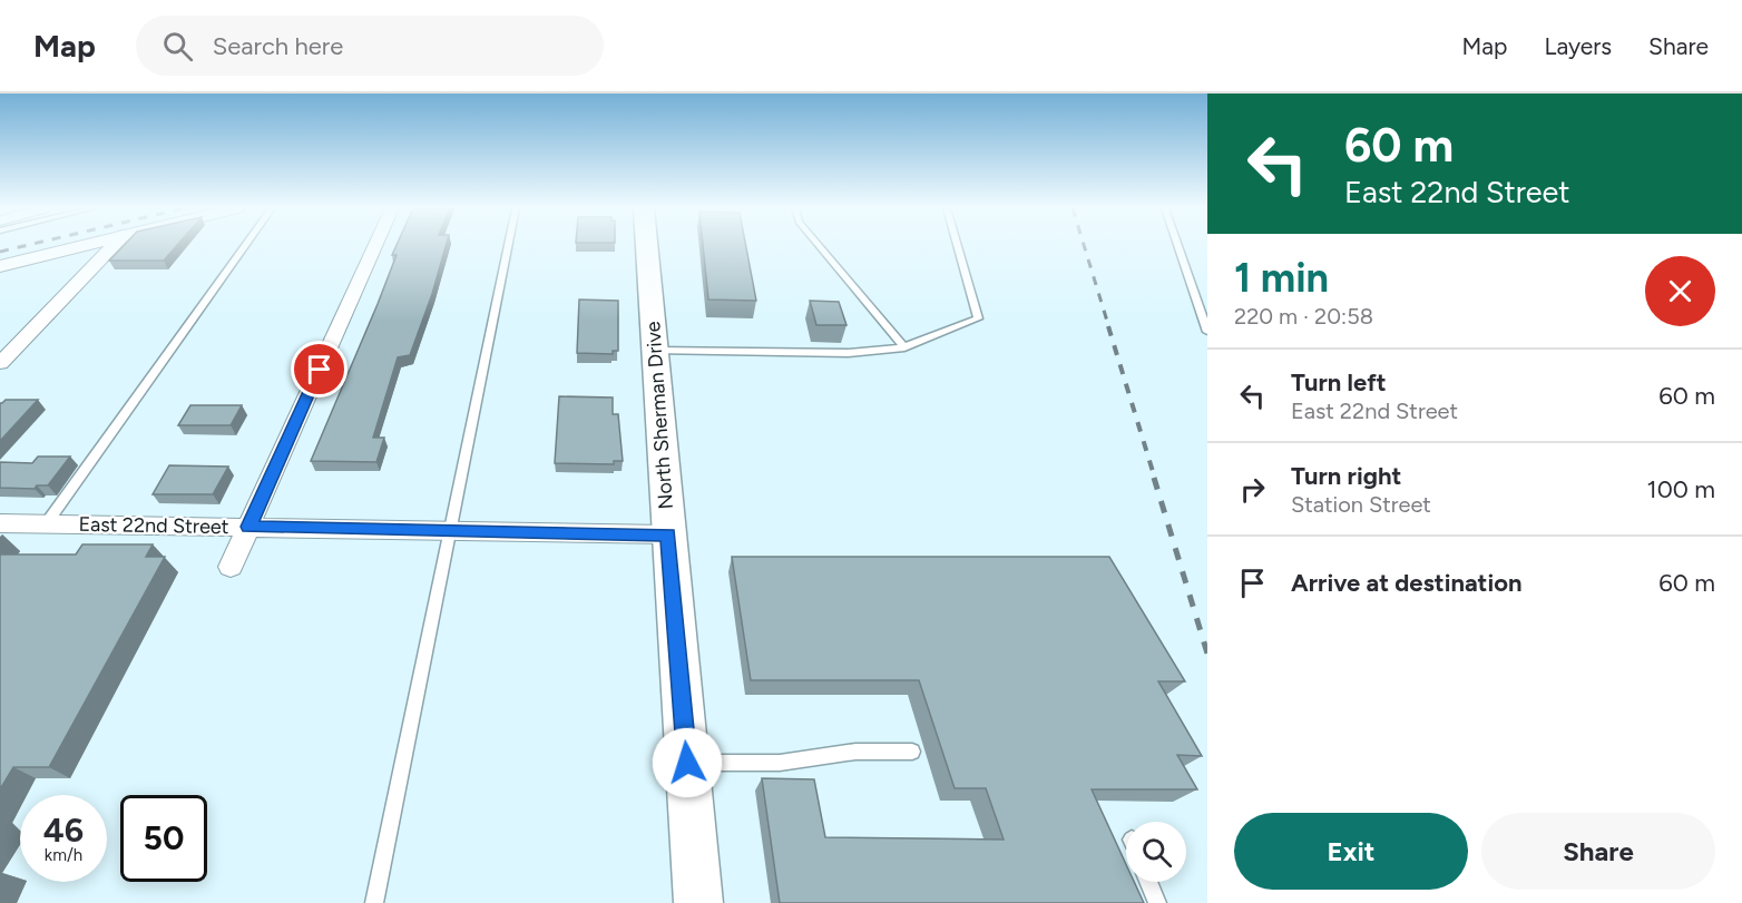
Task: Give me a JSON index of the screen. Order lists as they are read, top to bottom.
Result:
{
  "streets": {
    "main road": ["North Sherman Drive"],
    "street": ["East 22nd Street"]
  },
  "crossings": [
    ["North Sherman Drive", "East 22nd Street"]
  ],
  "page": {
    "header": "Map",
    "search": "Search here",
    "nav": ["Map", "Layers", "Share"],
    "turn": ["60 m", "East 22nd Street"],
    "heading": ["1 min", "220 m · 20:58"],
    "list": [
      {
        "name": "Turn left",
        "note": "East 22nd Street",
        "value": "60 m"
      },
      {
        "name": "Turn right",
        "note": "Station Street",
        "value": "100 m"
      },
      {
        "name": "Arrive at destination",
        "value": "60 m"
      }
    ],
    "speed": "46 km/h",
    "limit": "50",
    "buttons": ["Exit", "Share"]
  }
}
